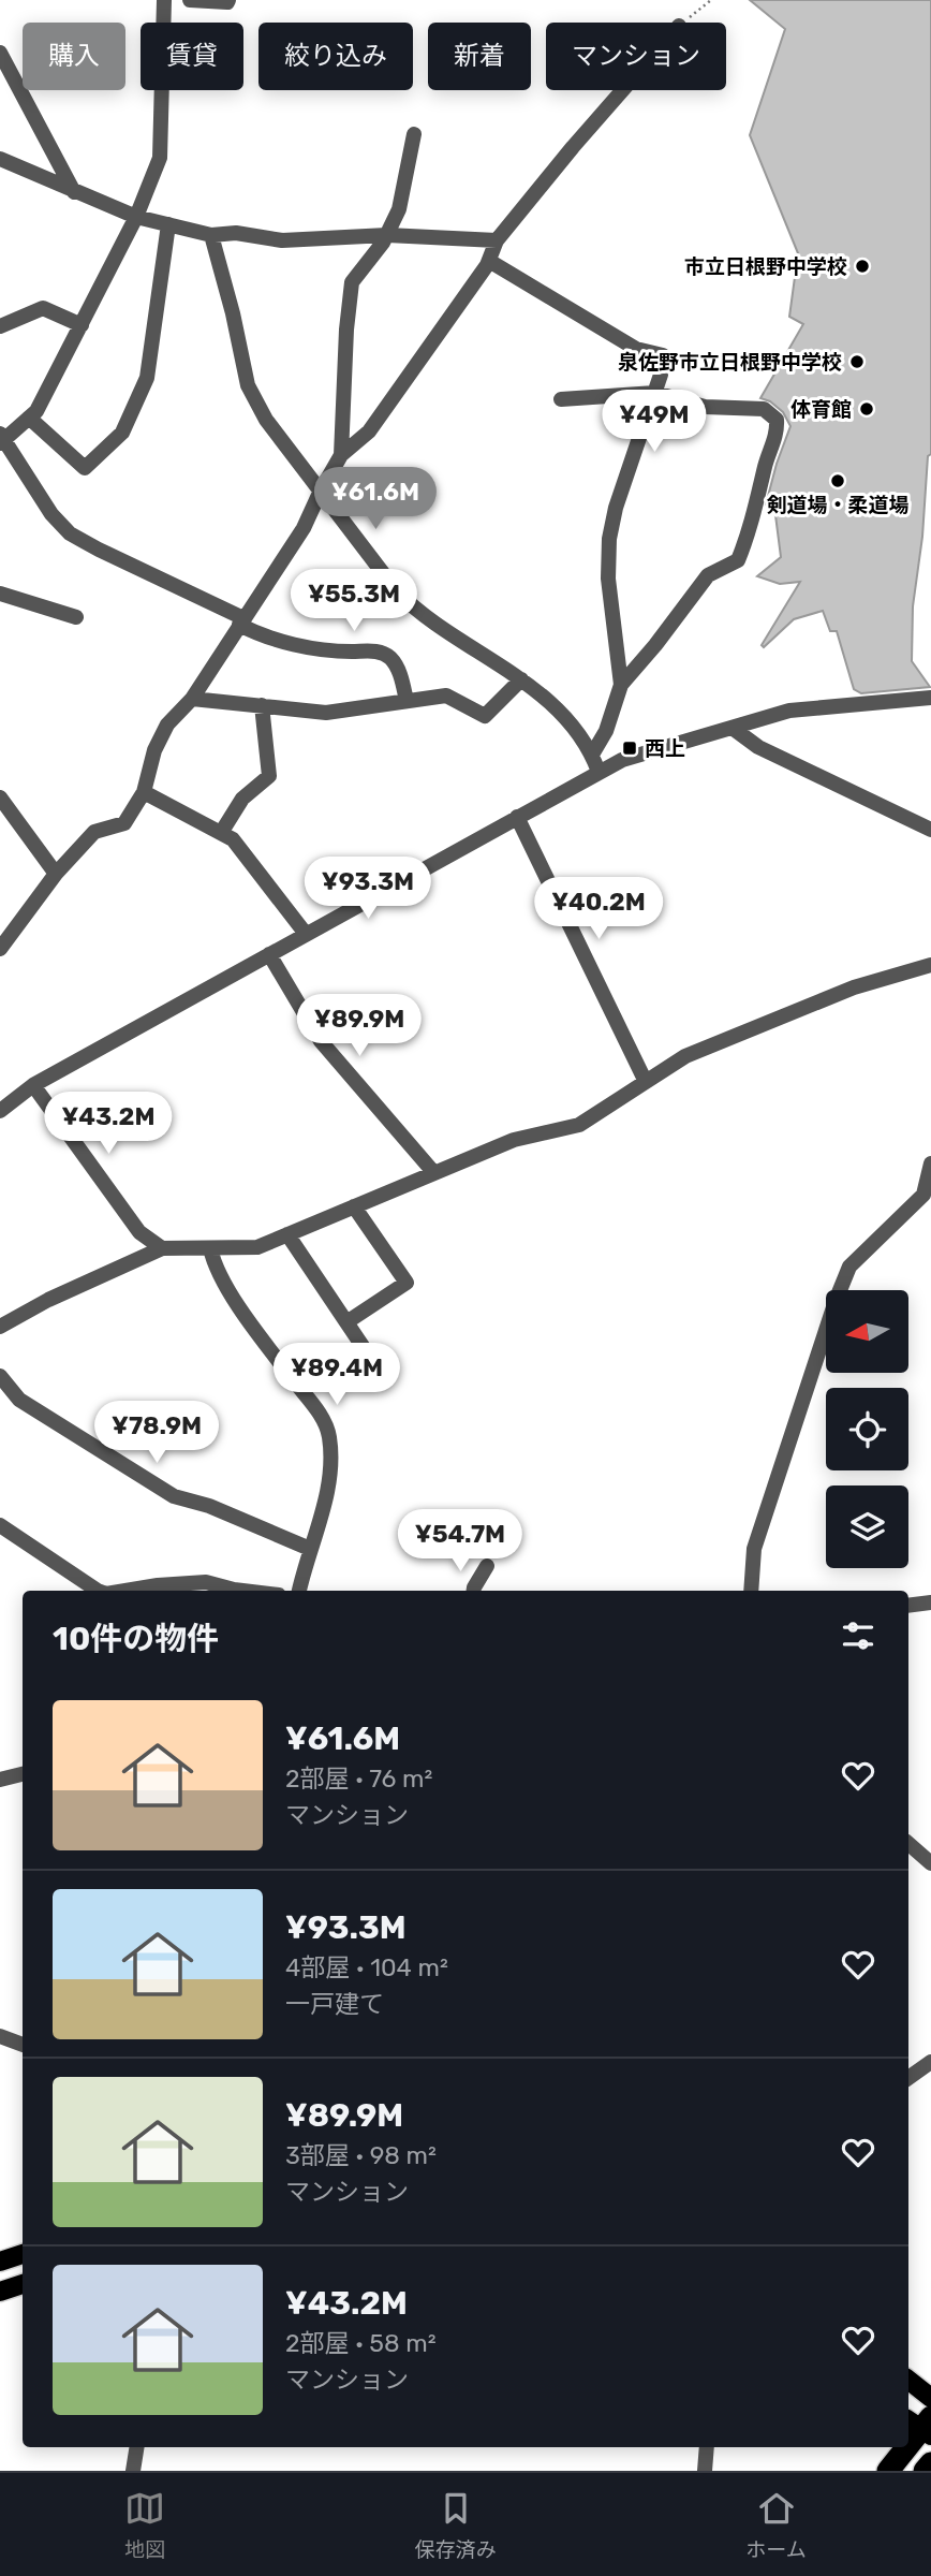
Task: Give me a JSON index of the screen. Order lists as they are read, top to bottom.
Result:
{
  "places": {
    "other": [
      "市立日根野中学校",
      "泉佐野市立日根野中学校",
      "体育館",
      "剣道場・柔道場"
    ],
    "transit": ["西上"]
  },
  "north": "left",
  "page": {
    "chip": [
      "購入",
      "賃貸",
      "絞り込み",
      "新着",
      "マンション"
    ],
    "price": [
      "¥49M",
      "¥61.6M",
      "¥55.3M",
      "¥93.3M",
      "¥40.2M",
      "¥89.9M",
      "¥43.2M",
      "¥89.4M",
      "¥78.9M",
      "¥54.7M"
    ],
    "heading": "10件の物件",
    "list": [
      {
        "name": "¥61.6M",
        "note": "2部屋 · 76 m² · マンション"
      },
      {
        "name": "¥93.3M",
        "note": "4部屋 · 104 m² · 一戸建て"
      },
      {
        "name": "¥89.9M",
        "note": "3部屋 · 98 m² · マンション"
      },
      {
        "name": "¥43.2M",
        "note": "2部屋 · 58 m² · マンション"
      }
    ],
    "tabs": ["地図", "保存済み", "ホーム"]
  }
}
